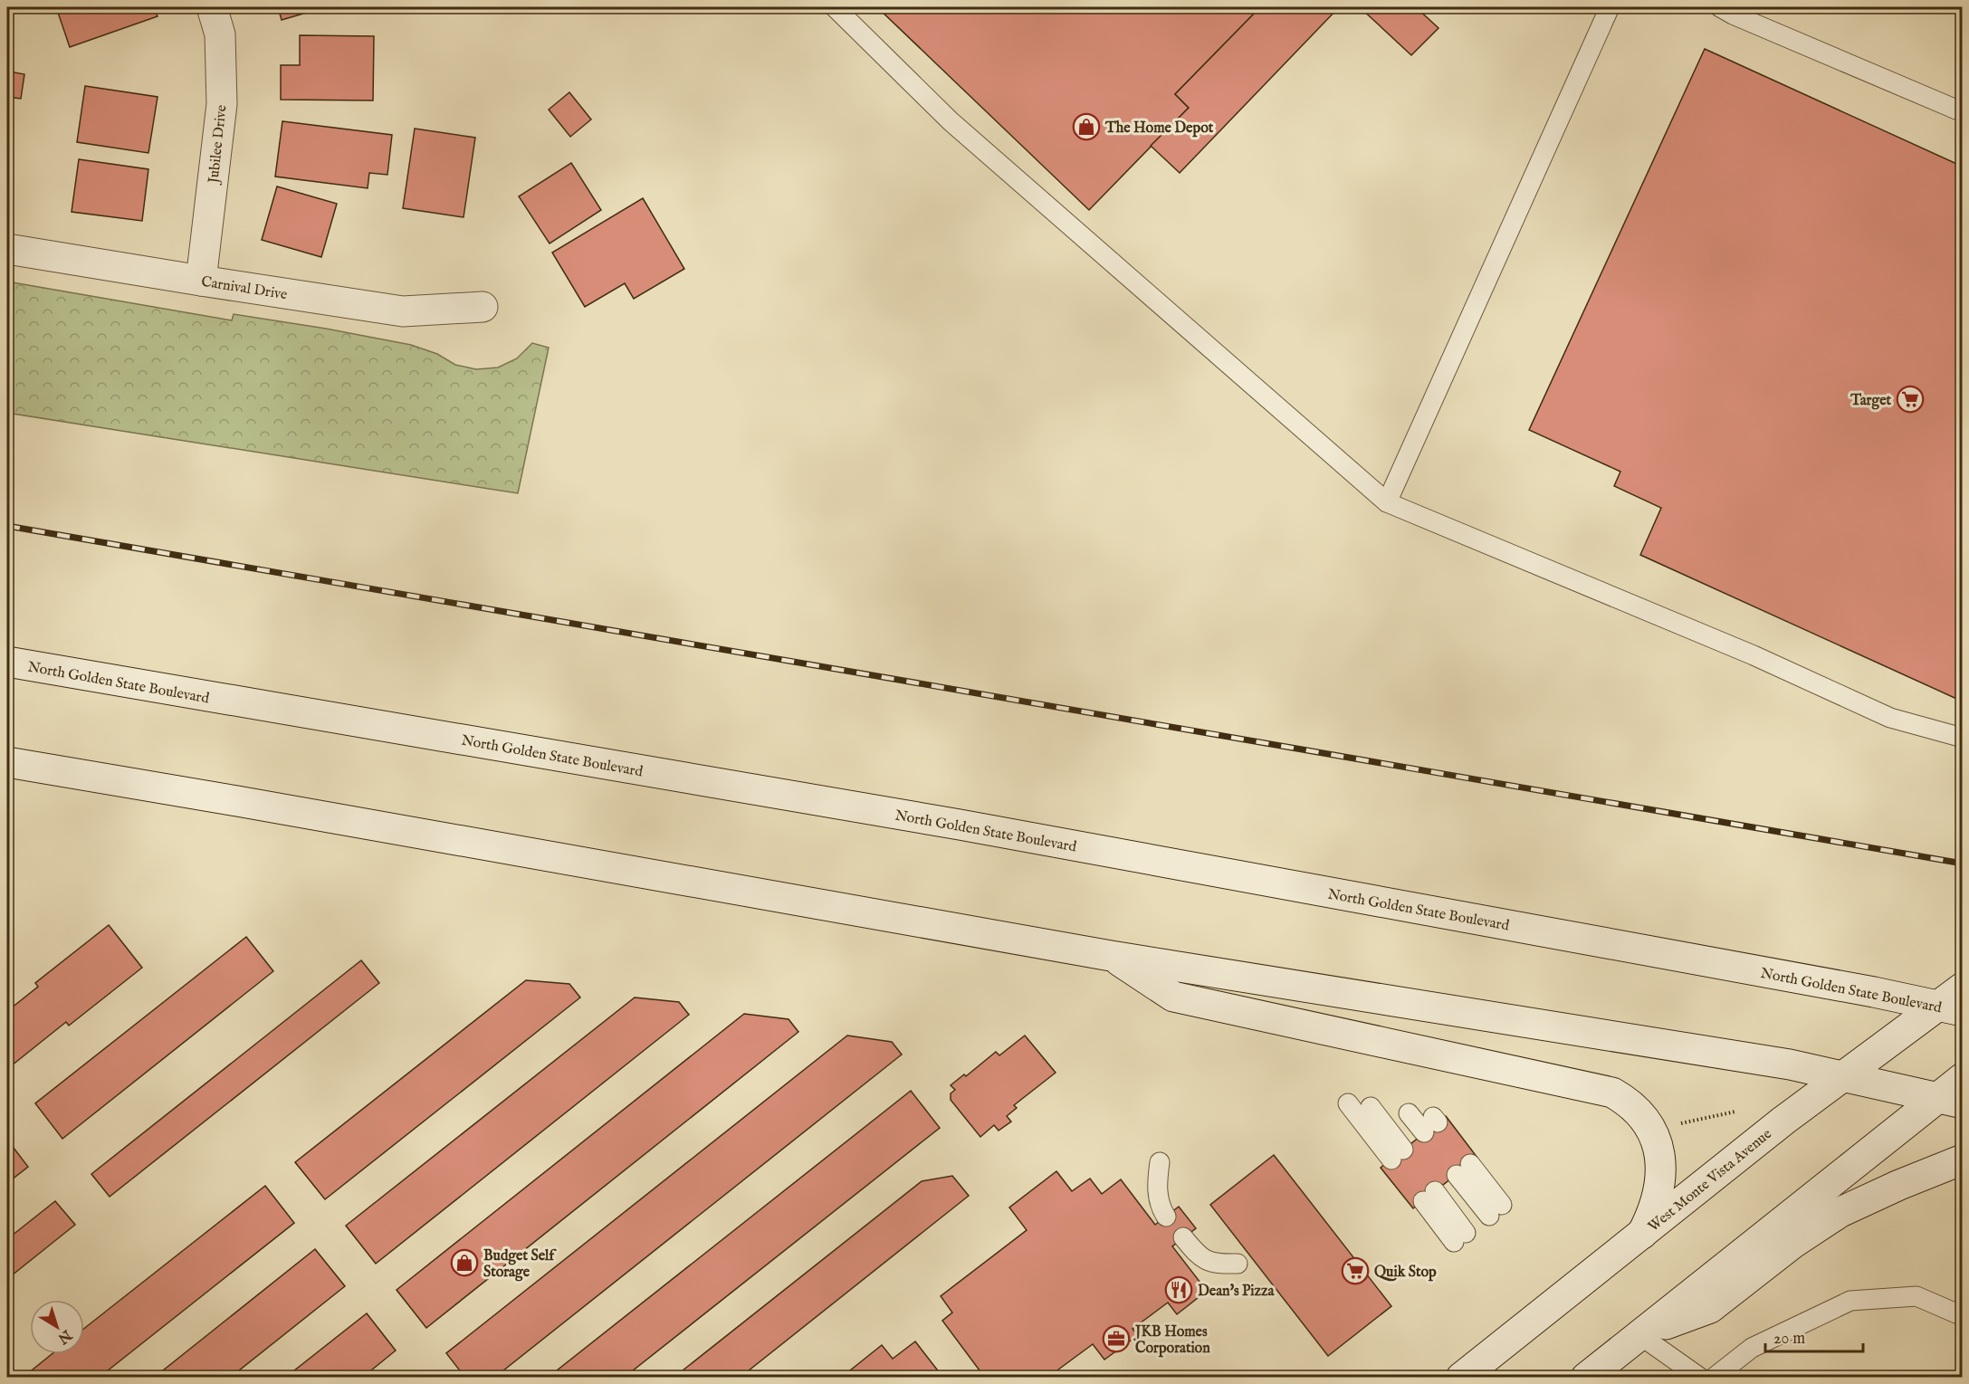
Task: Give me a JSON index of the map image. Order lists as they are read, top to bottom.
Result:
{
  "streets": {
    "main road": [
      "Jubilee Drive",
      "Carnival Drive",
      "North Golden State Boulevard",
      "West Monte Vista Avenue"
    ]
  },
  "crossings": [
    ["Jubilee Drive", "Carnival Drive"],
    ["North Golden State Boulevard", "West Monte Vista Avenue"]
  ],
  "places": {
    "shop": ["The Home Depot", "Budget Self Storage"],
    "supermarket": ["Target", "Quik Stop"],
    "restaurant": ["Dean's Pizza"],
    "office": ["JKB Homes Corporation"]
  },
  "scale_bar": "20 m",
  "north": "bottom right"
}
